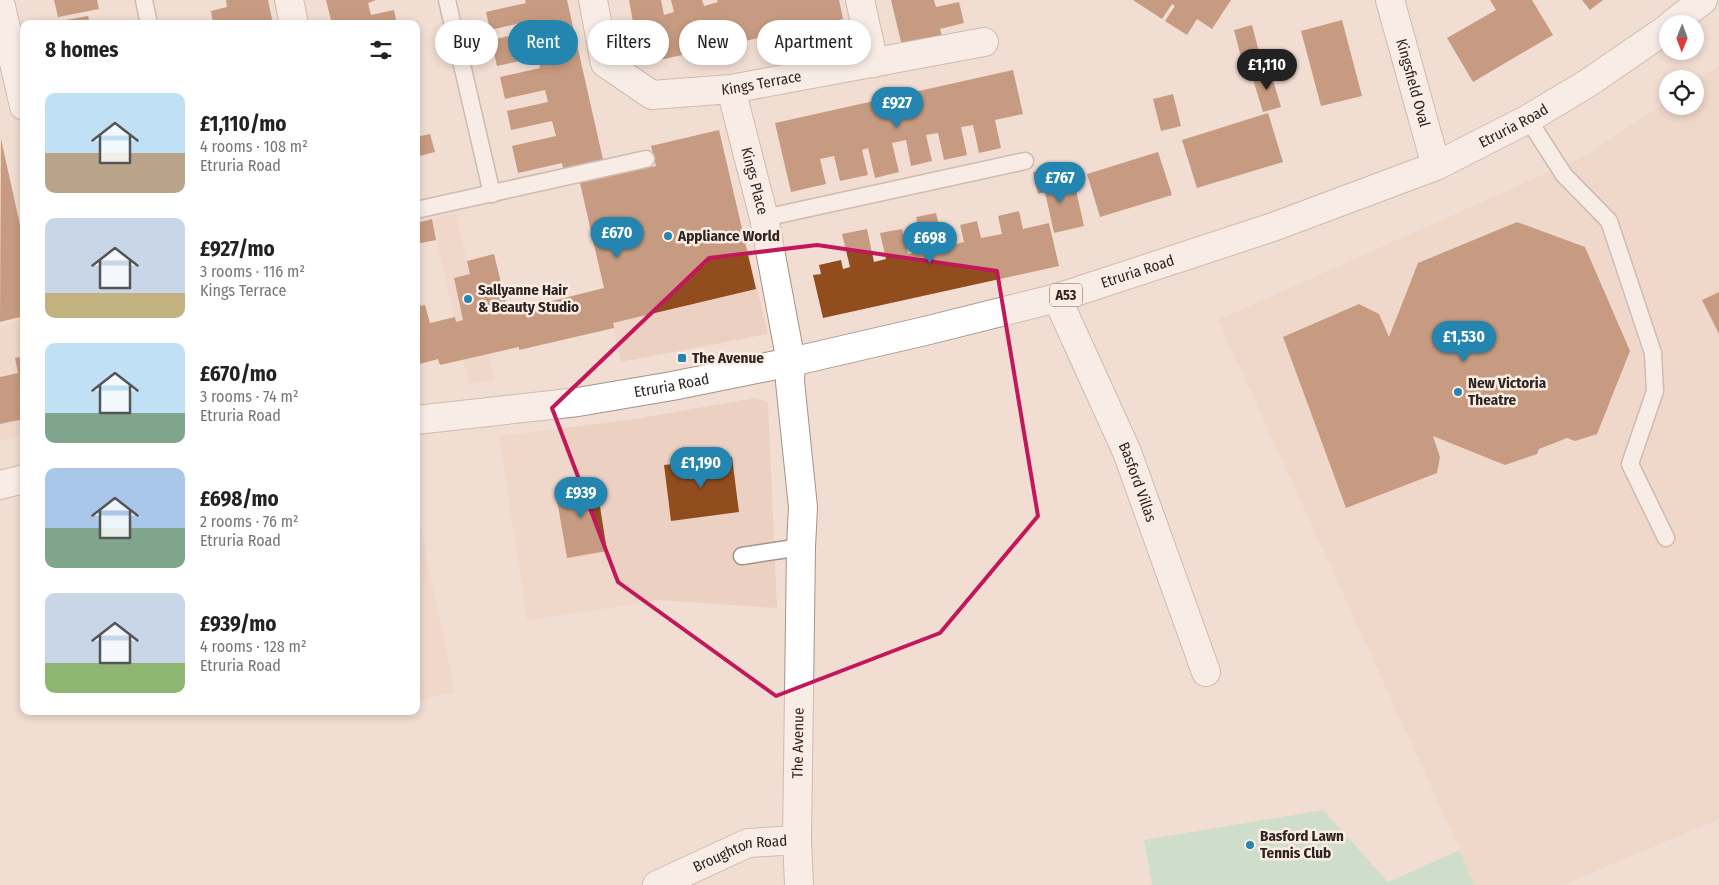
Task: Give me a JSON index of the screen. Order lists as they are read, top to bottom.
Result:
{
  "streets": {
    "main road": [
      "Kings Terrace",
      "Kingsfield Oval",
      "Etruria Road",
      "Kings Place",
      "A53",
      "Basford Villas",
      "The Avenue",
      "Broughton Road"
    ]
  },
  "crossings": [
    ["Kings Terrace", "Kings Place"],
    ["Kingsfield Oval", "Etruria Road"],
    ["Etruria Road", "Kings Place"],
    ["Etruria Road", "Basford Villas"],
    ["Etruria Road", "The Avenue"],
    ["Kings Place", "The Avenue"],
    ["The Avenue", "Broughton Road"]
  ],
  "places": {
    "other": [
      "Appliance World",
      "Sallyanne Hair & Beauty Studio",
      "New Victoria Theatre",
      "Basford Lawn Tennis Club"
    ],
    "transit": ["The Avenue"]
  },
  "north": "bottom",
  "page": {
    "chip": [
      "Buy",
      "Rent",
      "Filters",
      "New",
      "Apartment"
    ],
    "heading": "8 homes",
    "price": [
      "£1,110",
      "£927",
      "£767",
      "£670",
      "£698",
      "£1,530",
      "£1,190",
      "£939"
    ],
    "list": [
      {
        "name": "£1,110/mo",
        "note": "4 rooms · 108 m² · Etruria Road"
      },
      {
        "name": "£927/mo",
        "note": "3 rooms · 116 m² · Kings Terrace"
      },
      {
        "name": "£670/mo",
        "note": "3 rooms · 74 m² · Etruria Road"
      },
      {
        "name": "£698/mo",
        "note": "2 rooms · 76 m² · Etruria Road"
      },
      {
        "name": "£939/mo",
        "note": "4 rooms · 128 m² · Etruria Road"
      }
    ]
  }
}
